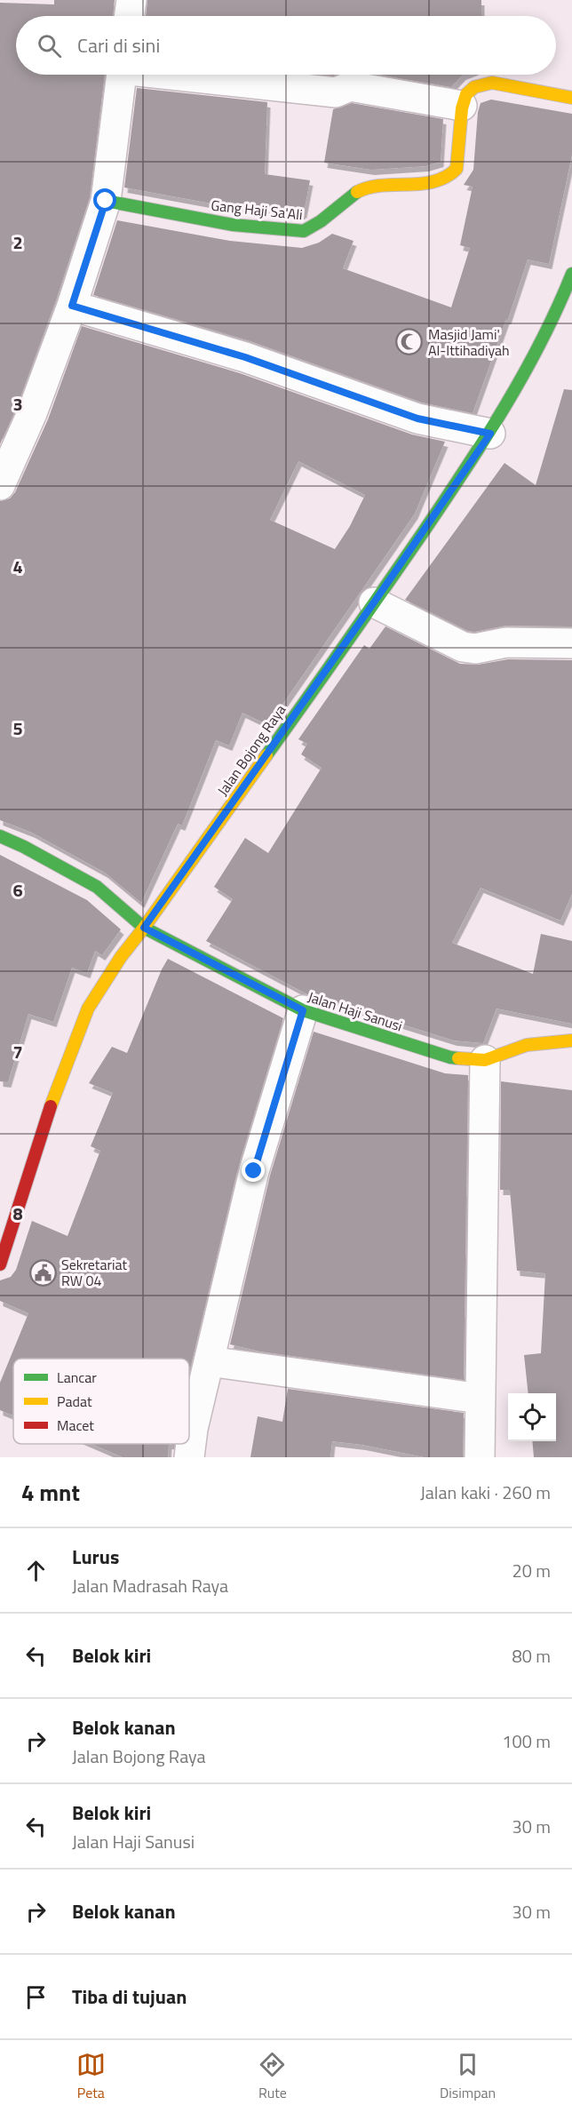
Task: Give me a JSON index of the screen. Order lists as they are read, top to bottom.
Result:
{
  "streets": {
    "street": ["Gang Haji Sa'Ali", "Jalan Bojong Raya", "Jalan Haji Sanusi"]
  },
  "crossings": [
    ["Jalan Bojong Raya", "Jalan Haji Sanusi"]
  ],
  "places": {
    "mosque": ["Masjid Jami' Al-Ittihadiyah"],
    "public building": ["Sekretariat RW 04"]
  },
  "legend": ["Lancar", "Padat", "Macet"],
  "page": {
    "search": "Cari di sini",
    "heading": ["4 mnt", "Jalan kaki · 260 m"],
    "list": [
      ["Lurus", "Jalan Madrasah Raya", "20 m"],
      ["Belok kiri", "80 m"],
      ["Belok kanan", "Jalan Bojong Raya", "100 m"],
      ["Belok kiri", "Jalan Haji Sanusi", "30 m"],
      ["Belok kanan", "30 m"],
      "Tiba di tujuan"
    ],
    "nav": ["Peta", "Rute", "Disimpan"]
  },
  "grid": {
    "rows": [
      "2",
      "3",
      "4",
      "5",
      "6",
      "7",
      "8"
    ]
  }
}
